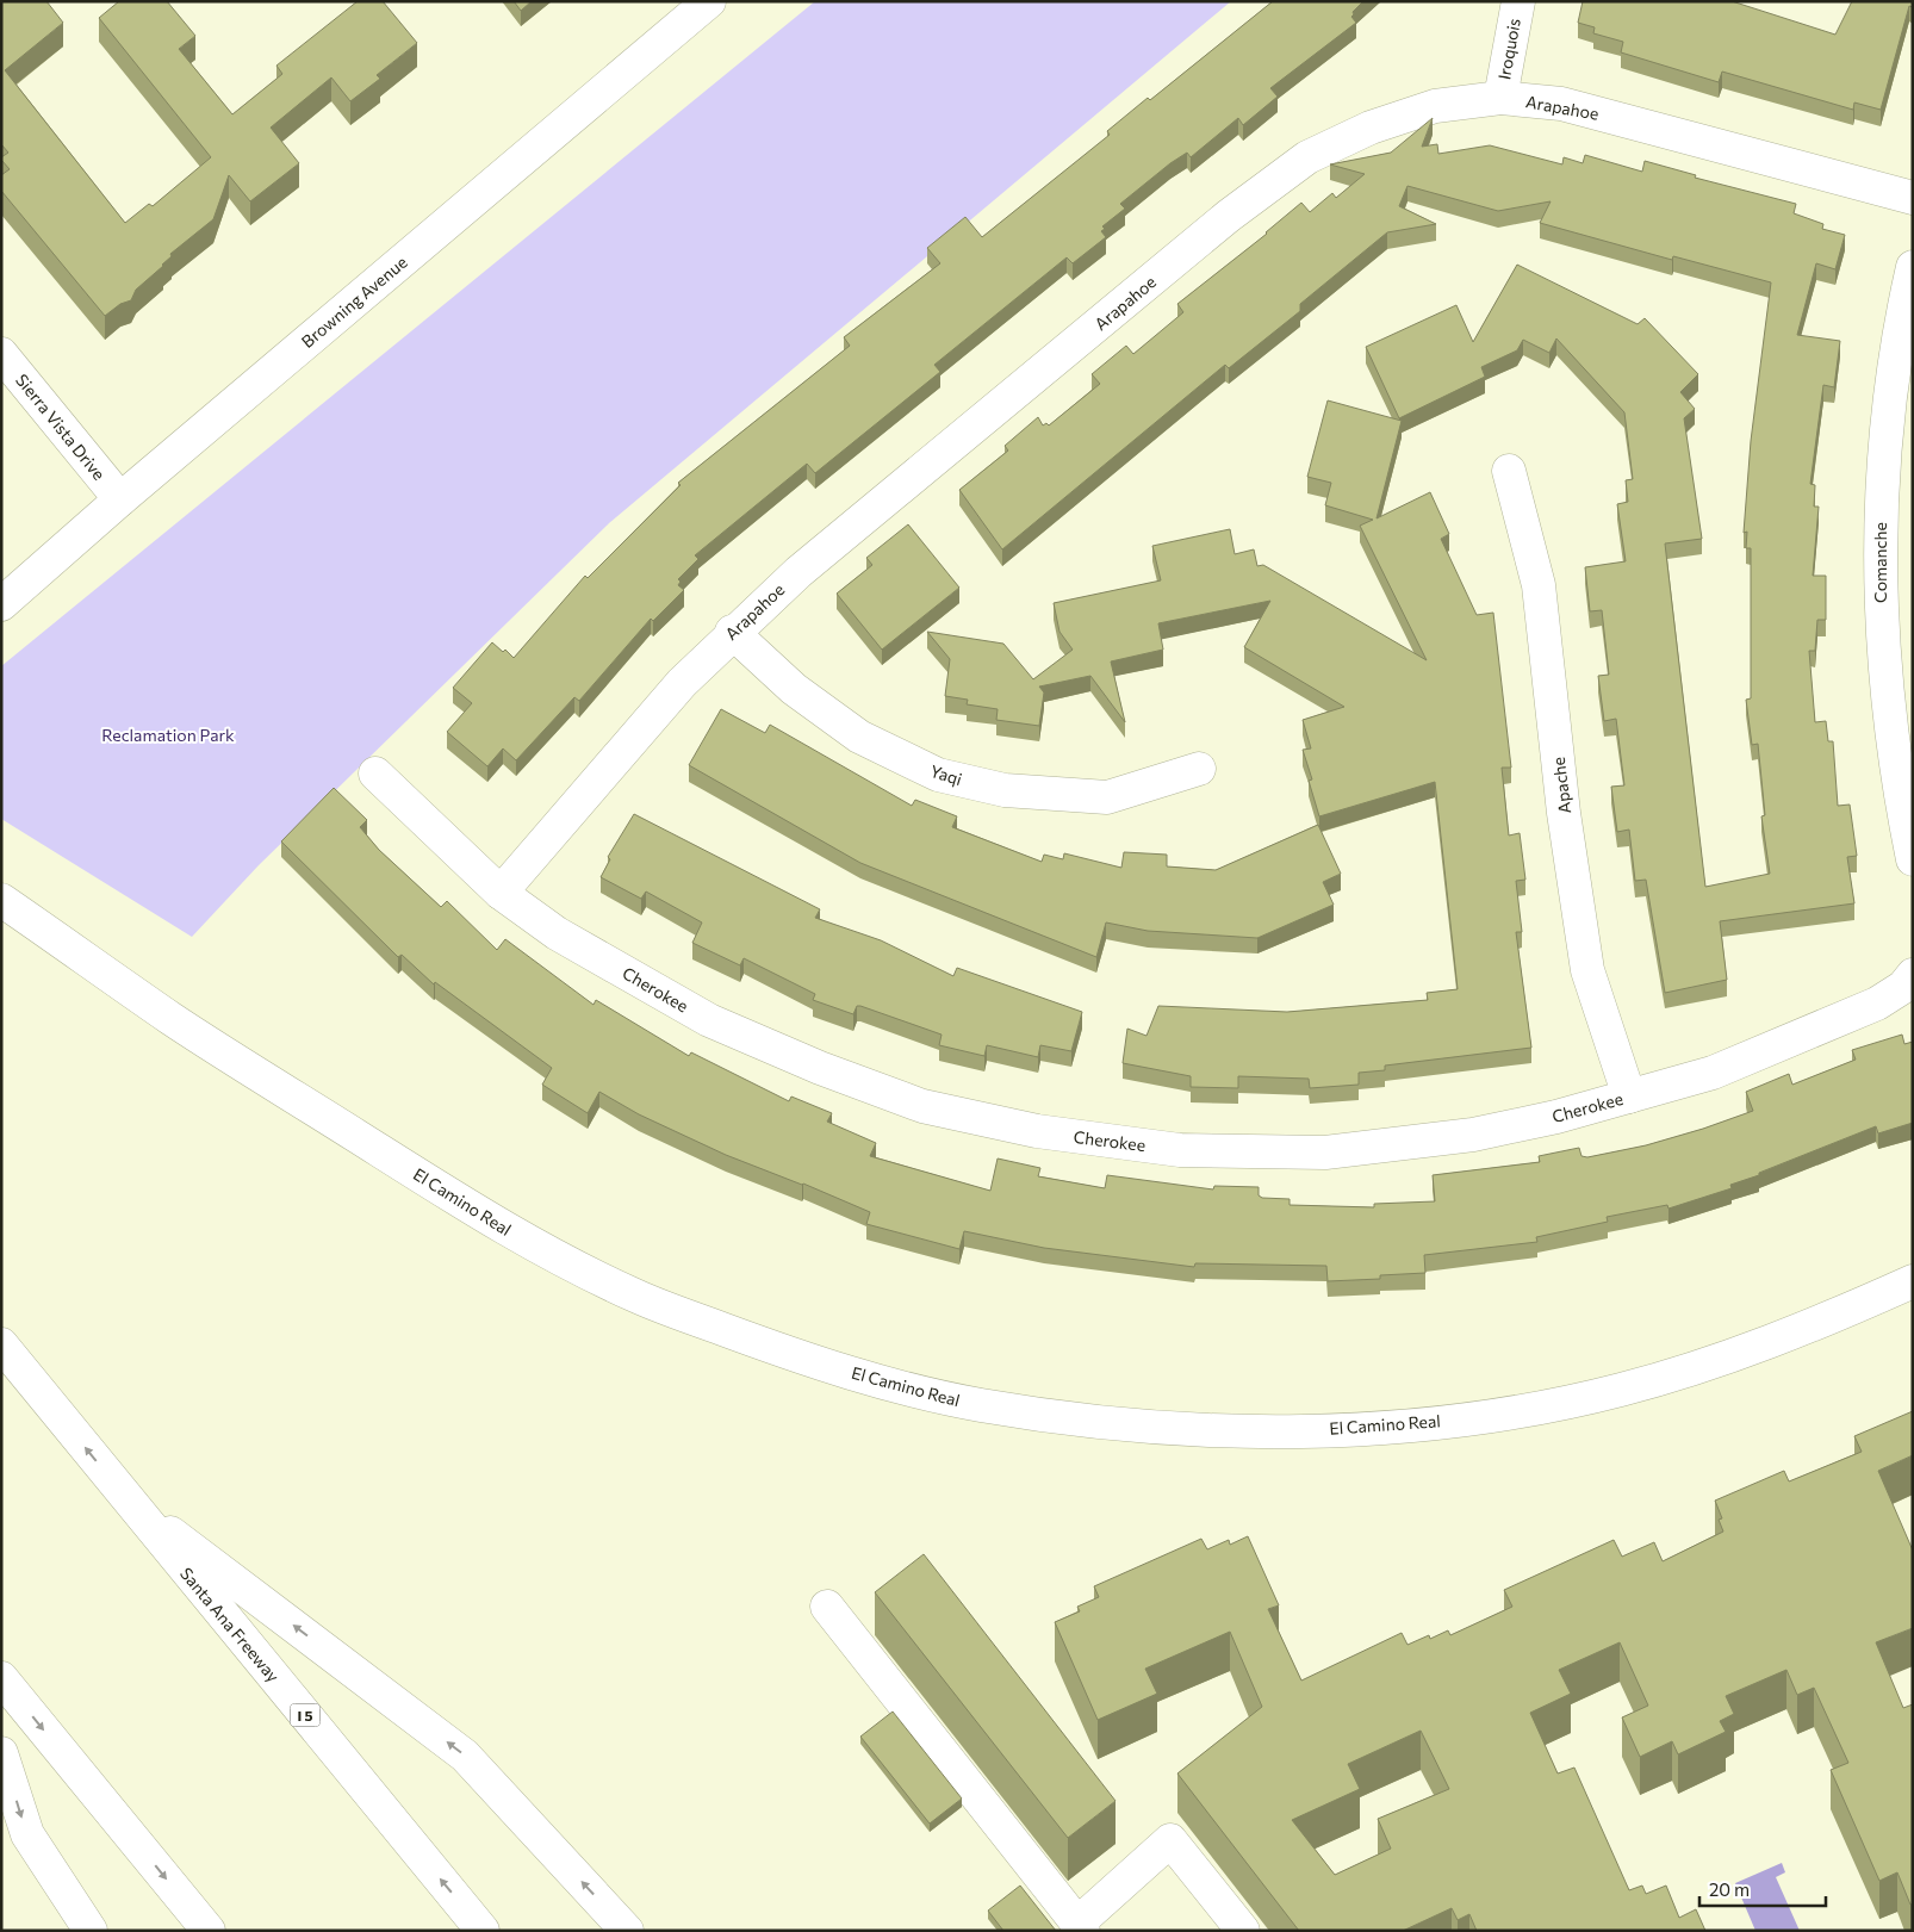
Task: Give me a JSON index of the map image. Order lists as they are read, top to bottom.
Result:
{
  "streets": {
    "main road": [
      "Iroquois",
      "Arapahoe",
      "Browning Avenue",
      "Sierra Vista Drive",
      "Comanche",
      "Yaqi",
      "Apache",
      "Cherokee",
      "El Camino Real",
      "Santa Ana Freeway",
      "I 5"
    ]
  },
  "crossings": [
    ["Iroquois", "Arapahoe"],
    ["Arapahoe", "Yaqi"],
    ["Arapahoe", "Cherokee"],
    ["Browning Avenue", "Sierra Vista Drive"],
    ["Apache", "Cherokee"]
  ],
  "parks": ["Reclamation Park"],
  "scale_bar": "20 m"
}
